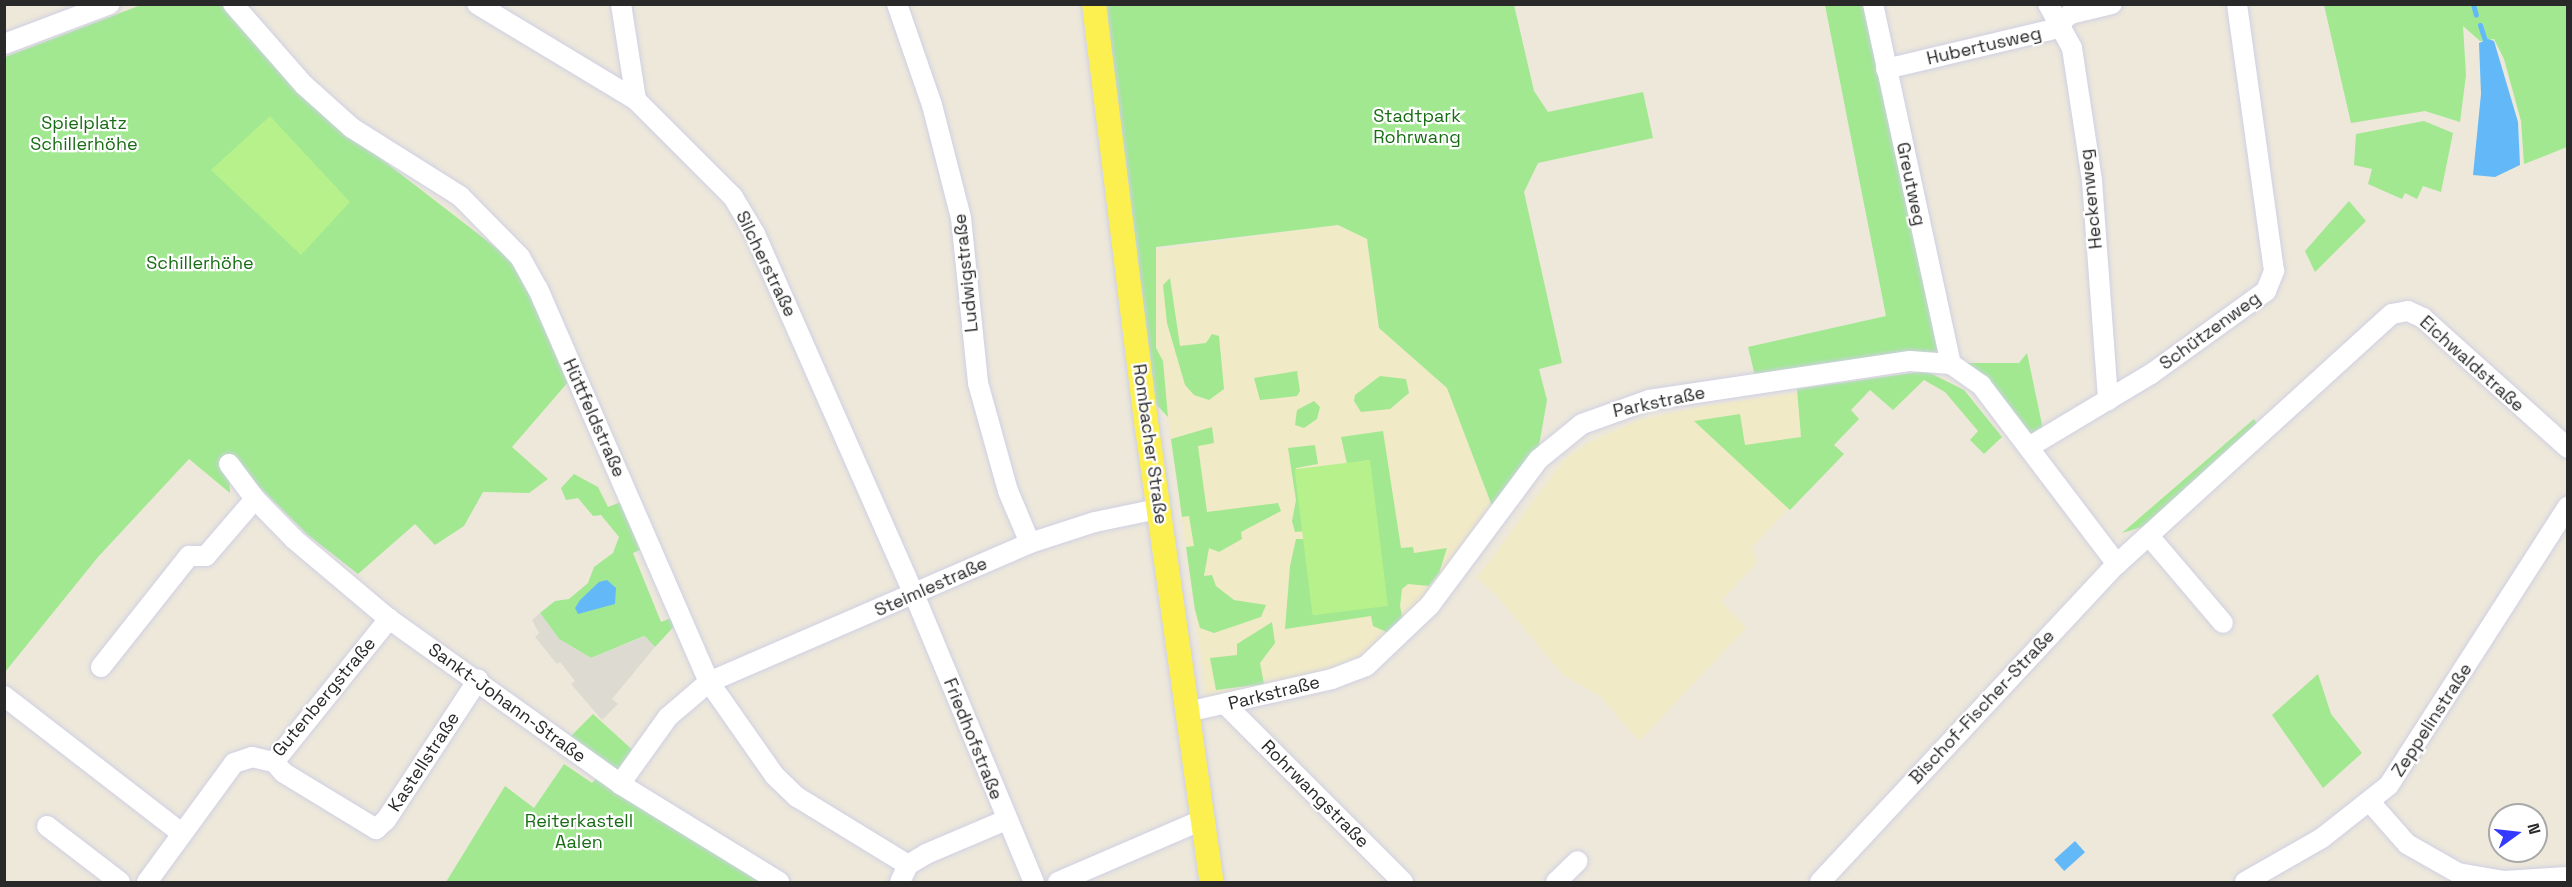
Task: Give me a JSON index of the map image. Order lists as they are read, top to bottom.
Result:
{
  "streets": {
    "main road": ["Rombacher Straße"],
    "street": [
      "Hubertusweg",
      "Greutweg",
      "Heckenweg",
      "Silcherstraße",
      "Ludwigstraße",
      "Schützenweg",
      "Eichwaldstraße",
      "Parkstraße",
      "Hüttfeldstraße",
      "Steimlestraße",
      "Gutenbergstraße",
      "Sankt-Johann-Straße",
      "Bischof-Fischer-Straße",
      "Zeppelinstraße",
      "Friedhofstraße",
      "Kastellstraße",
      "Rohrwangstraße"
    ]
  },
  "crossings": [
    ["Hubertusweg", "Greutweg"],
    ["Hubertusweg", "Heckenweg"],
    ["Greutweg", "Parkstraße"],
    ["Heckenweg", "Schützenweg"],
    ["Silcherstraße", "Steimlestraße"],
    ["Silcherstraße", "Friedhofstraße"],
    ["Ludwigstraße", "Steimlestraße"],
    ["Eichwaldstraße", "Bischof-Fischer-Straße"],
    ["Parkstraße", "Rombacher Straße"],
    ["Parkstraße", "Rohrwangstraße"],
    ["Hüttfeldstraße", "Steimlestraße"],
    ["Rombacher Straße", "Steimlestraße"],
    ["Steimlestraße", "Sankt-Johann-Straße"],
    ["Steimlestraße", "Friedhofstraße"],
    ["Gutenbergstraße", "Sankt-Johann-Straße"],
    ["Gutenbergstraße", "Kastellstraße"],
    ["Sankt-Johann-Straße", "Kastellstraße"]
  ],
  "parks": [
    "Stadtpark Rohrwang",
    "Spielplatz Schillerhöhe",
    "Schillerhöhe",
    "Reiterkastell Aalen"
  ],
  "north": "right"
}
